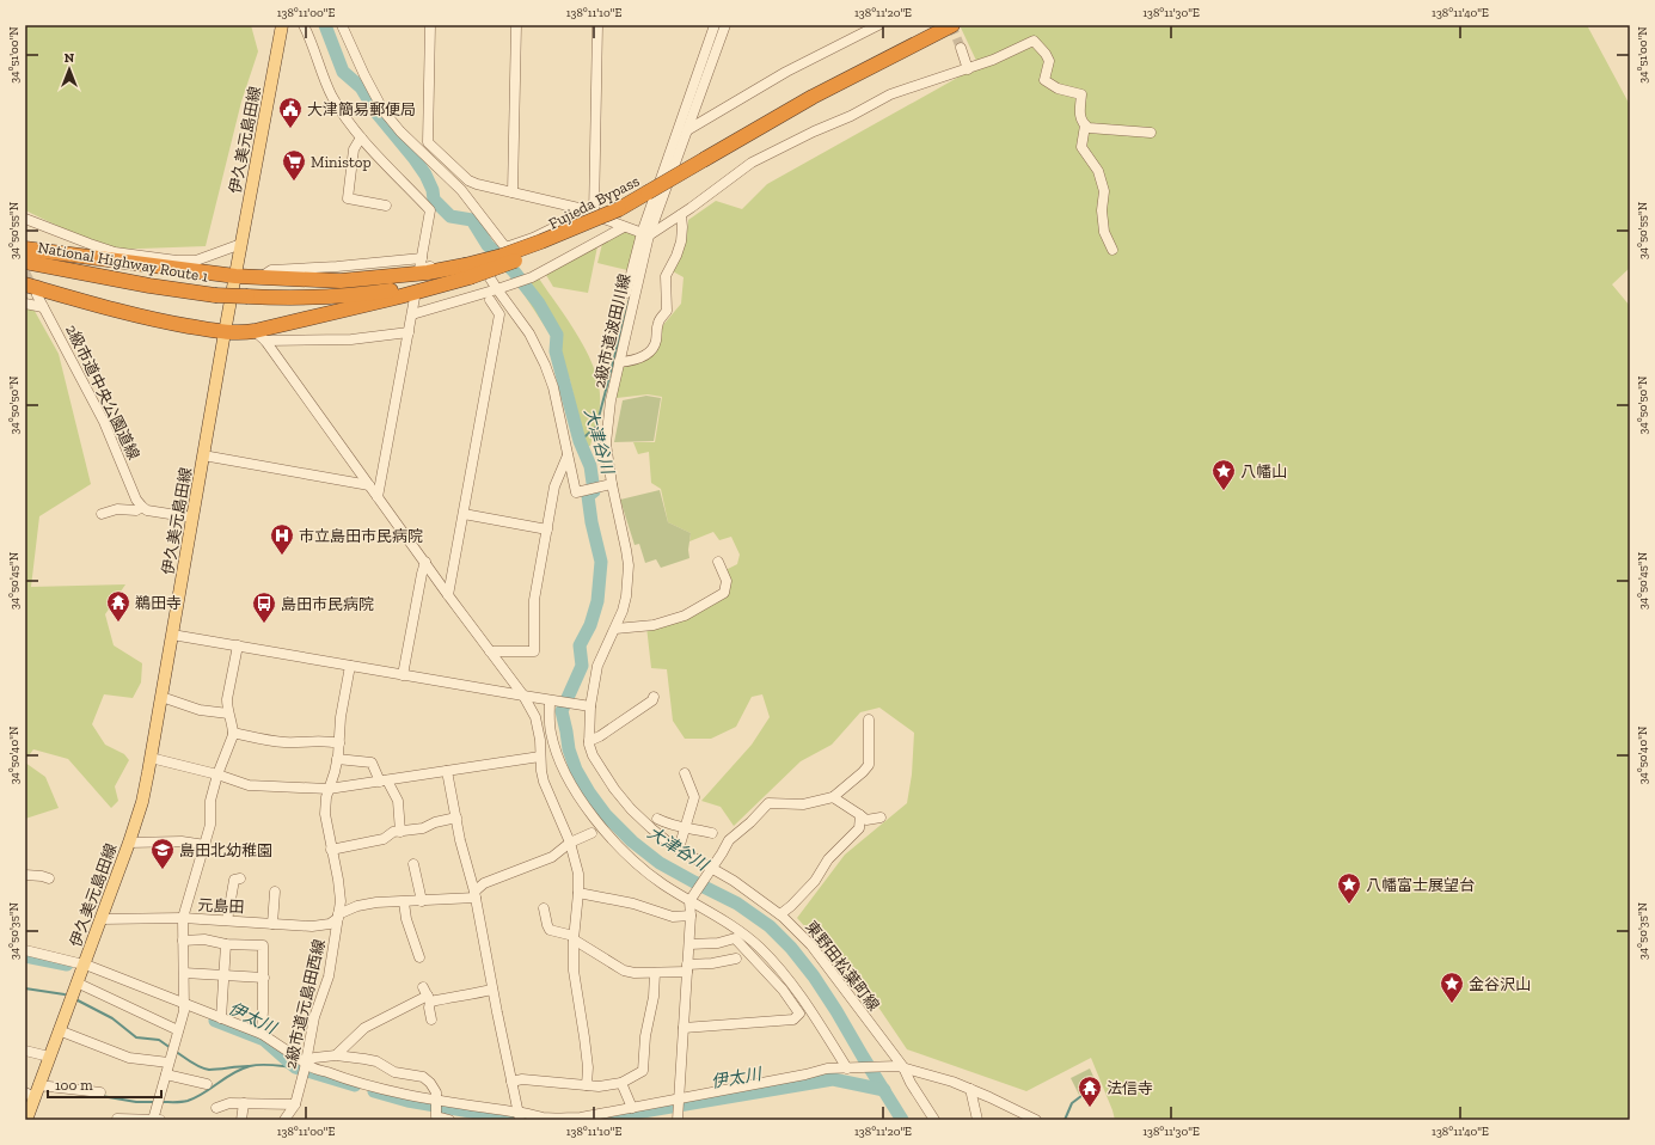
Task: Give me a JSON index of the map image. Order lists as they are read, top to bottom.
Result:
{
  "streets": {
    "highway": ["Fujieda Bypass", "National Highway Route 1"],
    "main road": ["伊久美元島田線"],
    "street": [
      "2級市道波田川線",
      "2級市道中央公園道線",
      "元島田",
      "東野田松葉町線",
      "2級市道元島田西線"
    ]
  },
  "crossings": [
    ["伊久美元島田線", "元島田"],
    ["Fujieda Bypass", "National Highway Route 1"],
    ["2級市道波田川線", "東野田松葉町線"],
    ["元島田", "2級市道元島田西線"]
  ],
  "water": ["大津谷川", "伊太川"],
  "places": {
    "public building": ["大津簡易郵便局"],
    "supermarket": ["Ministop"],
    "place": ["八幡山", "八幡富士展望台", "金谷沢山"],
    "hospital": ["市立島田市民病院"],
    "temple": ["鵜田寺", "法信寺"],
    "bus stop": ["島田市民病院"],
    "school or university": ["島田北幼稚園"]
  },
  "scale_bar": "100 m",
  "north": "top",
  "coordinates": [
    "138°11'00\"E",
    "138°11'10\"E",
    "138°11'20\"E",
    "138°11'30\"E",
    "138°11'40\"E",
    "34°51'00\"N",
    "34°50'55\"N",
    "34°50'50\"N",
    "34°50'45\"N",
    "34°50'40\"N",
    "34°50'35\"N"
  ]
}
